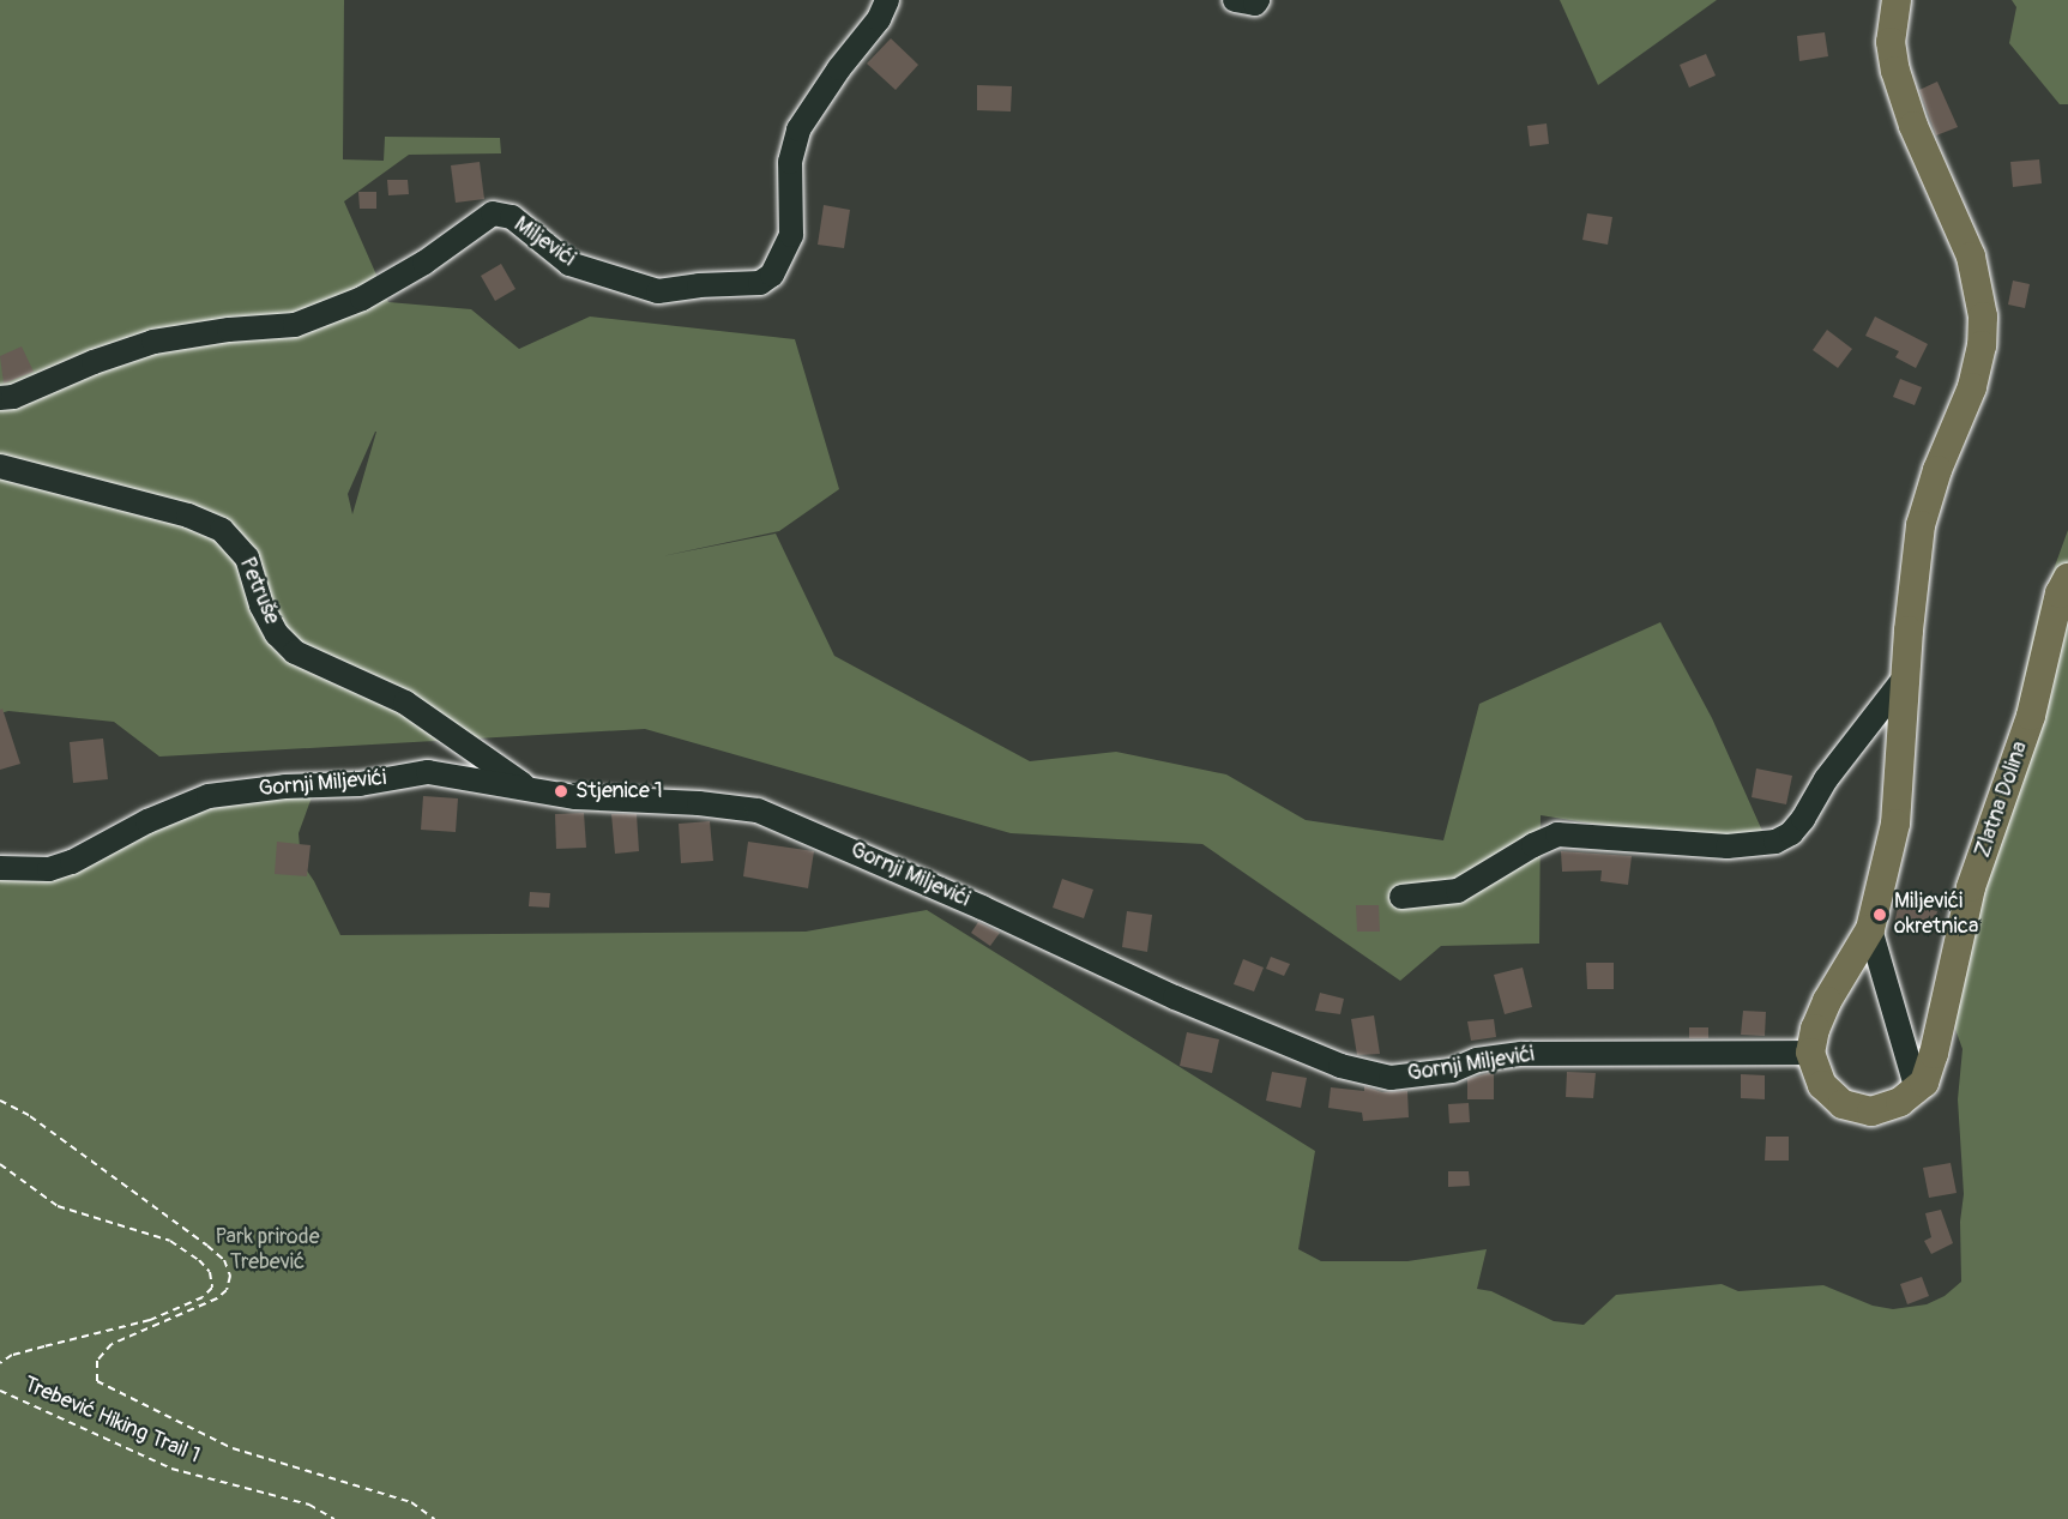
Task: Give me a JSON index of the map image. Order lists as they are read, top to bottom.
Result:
{
  "streets": {
    "main road": ["Zlatna Dolina"],
    "street": ["Miljevići", "Petruše", "Gornji Miljevići"],
    "path": ["Trebević Hiking Trail 1"]
  },
  "crossings": [
    ["Petruše", "Gornji Miljevići"]
  ],
  "parks": ["Park prirode Trebević"],
  "places": ["Stjenice 1", "Miljevići okretnica"]
}
